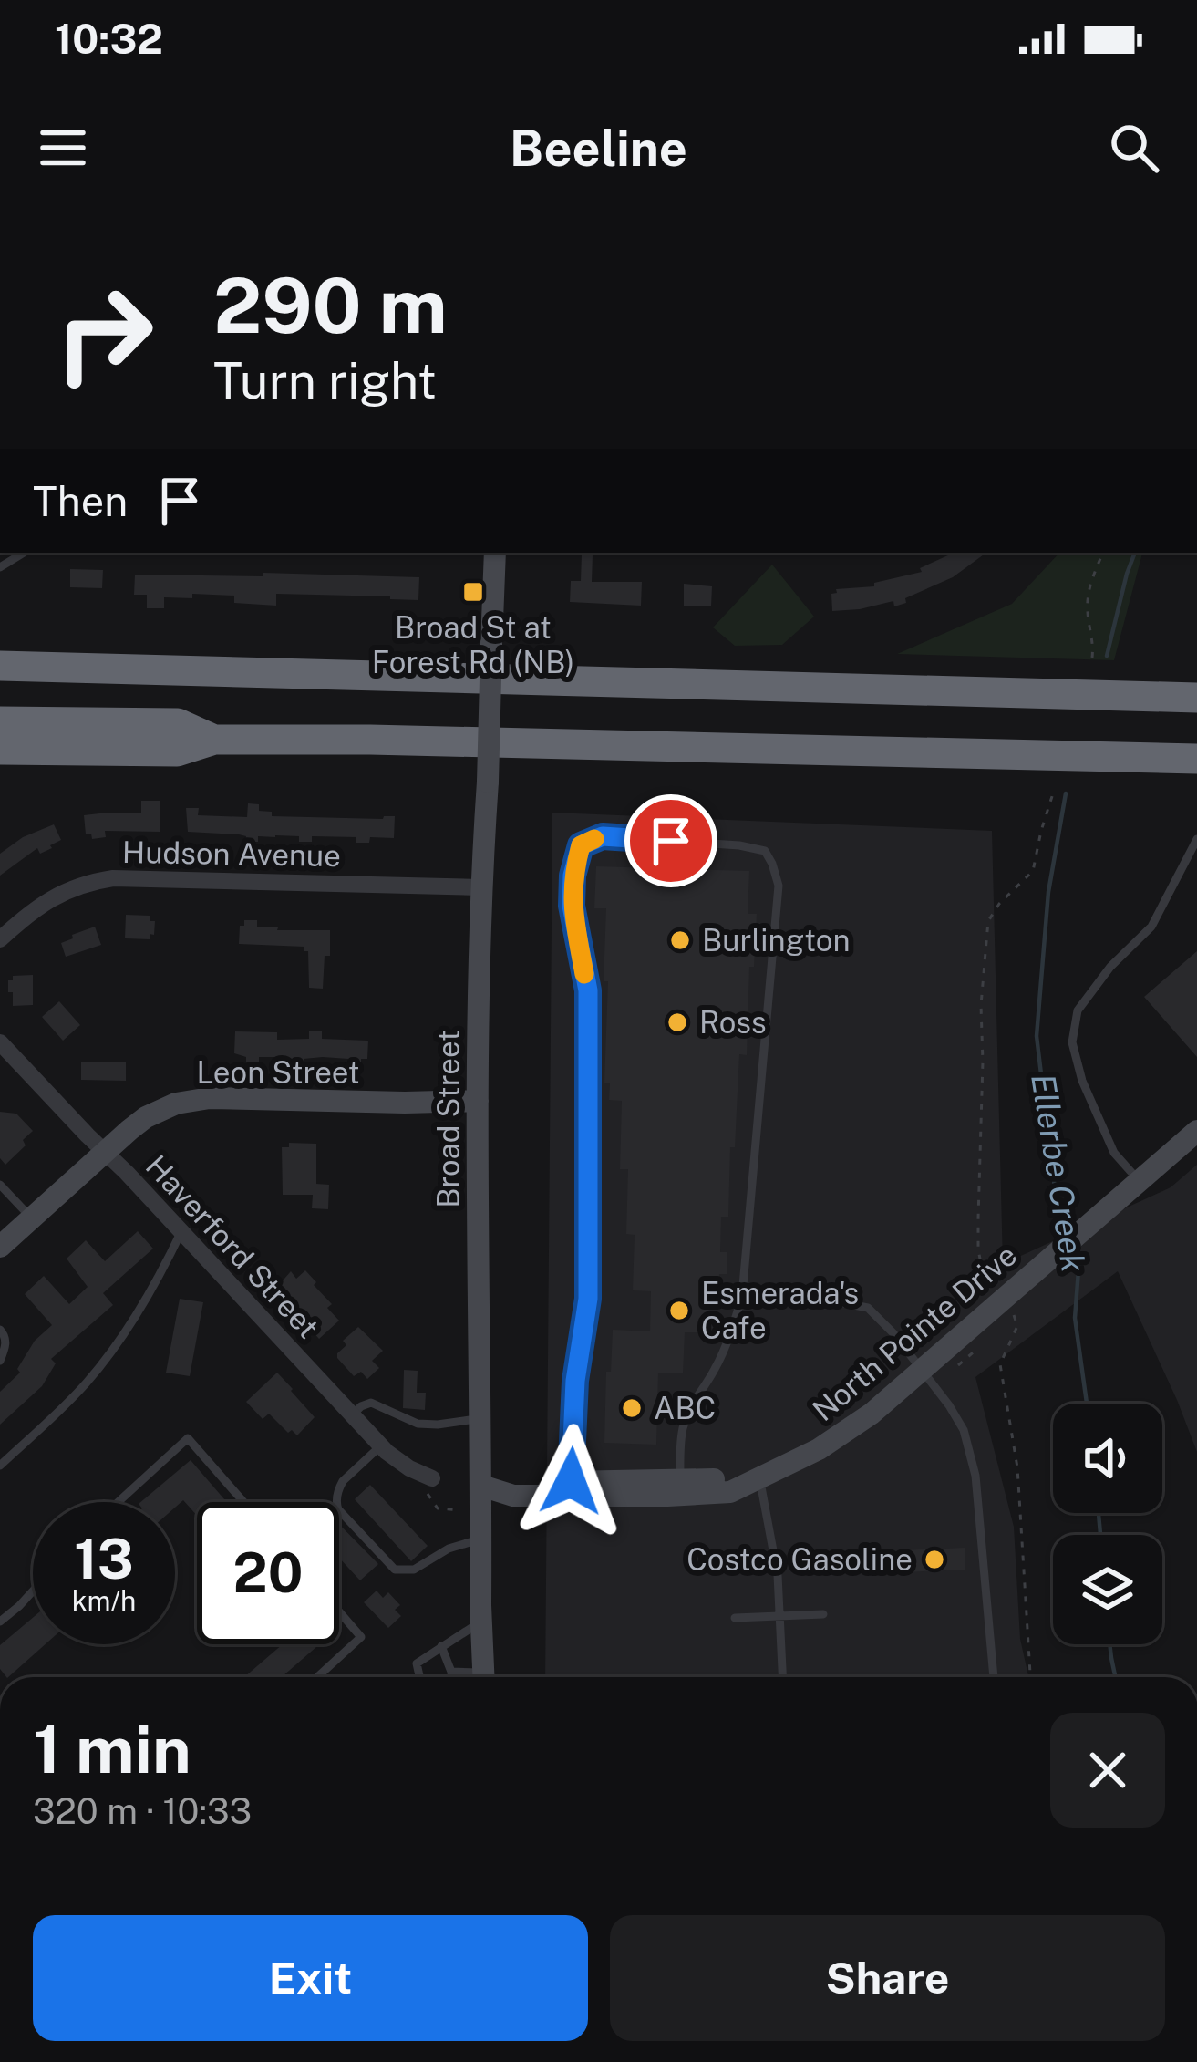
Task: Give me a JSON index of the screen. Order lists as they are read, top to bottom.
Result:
{
  "streets": {
    "main road": ["Leon Street", "Broad Street", "North Pointe Drive"],
    "street": ["Hudson Avenue", "Haverford Street"]
  },
  "crossings": [
    ["Hudson Avenue", "Broad Street"],
    ["Leon Street", "Broad Street"],
    ["Leon Street", "Haverford Street"],
    ["Broad Street", "North Pointe Drive"]
  ],
  "water": ["Ellerbe Creek"],
  "places": {
    "transit": ["Broad St at Forest Rd (NB)"],
    "other": [
      "Burlington",
      "Ross",
      "Esmerada's Cafe",
      "ABC",
      "Costco Gasoline"
    ]
  },
  "page": {
    "status": "10:32",
    "header": "Beeline",
    "turn": ["290 m", "Turn right"],
    "then": "Then",
    "speed": "13 km/h",
    "limit": "20",
    "heading": ["1 min", "320 m · 10:33"],
    "buttons": ["Exit", "Share"]
  }
}
